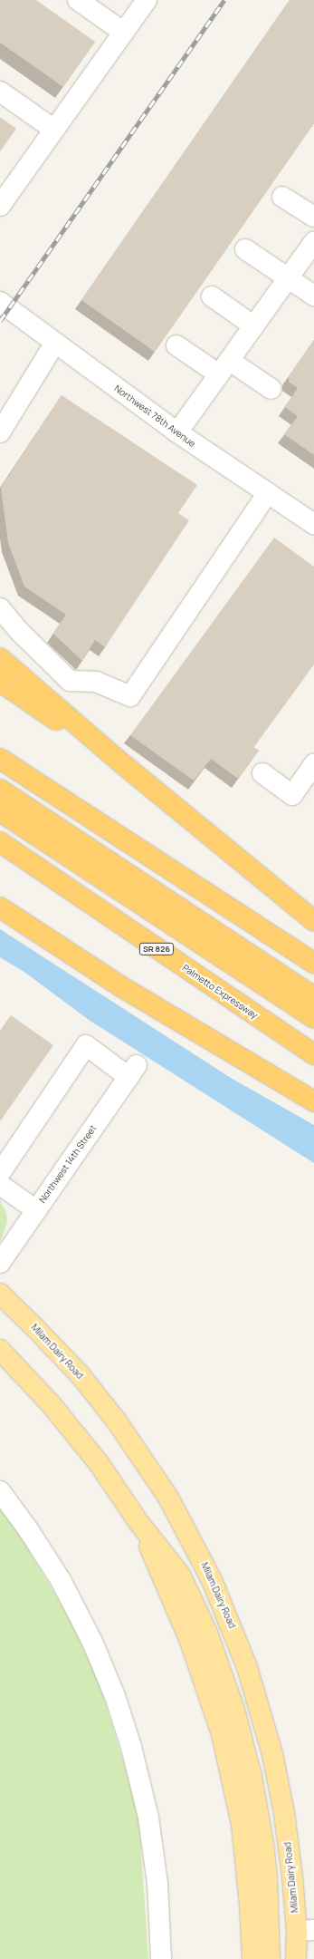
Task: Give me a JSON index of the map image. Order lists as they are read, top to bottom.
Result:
{
  "streets": {
    "highway": ["SR 826", "Palmetto Expressway"],
    "main road": ["Milam Dairy Road"],
    "street": ["Northwest 78th Avenue", "Northwest 14th Street"]
  }
}
